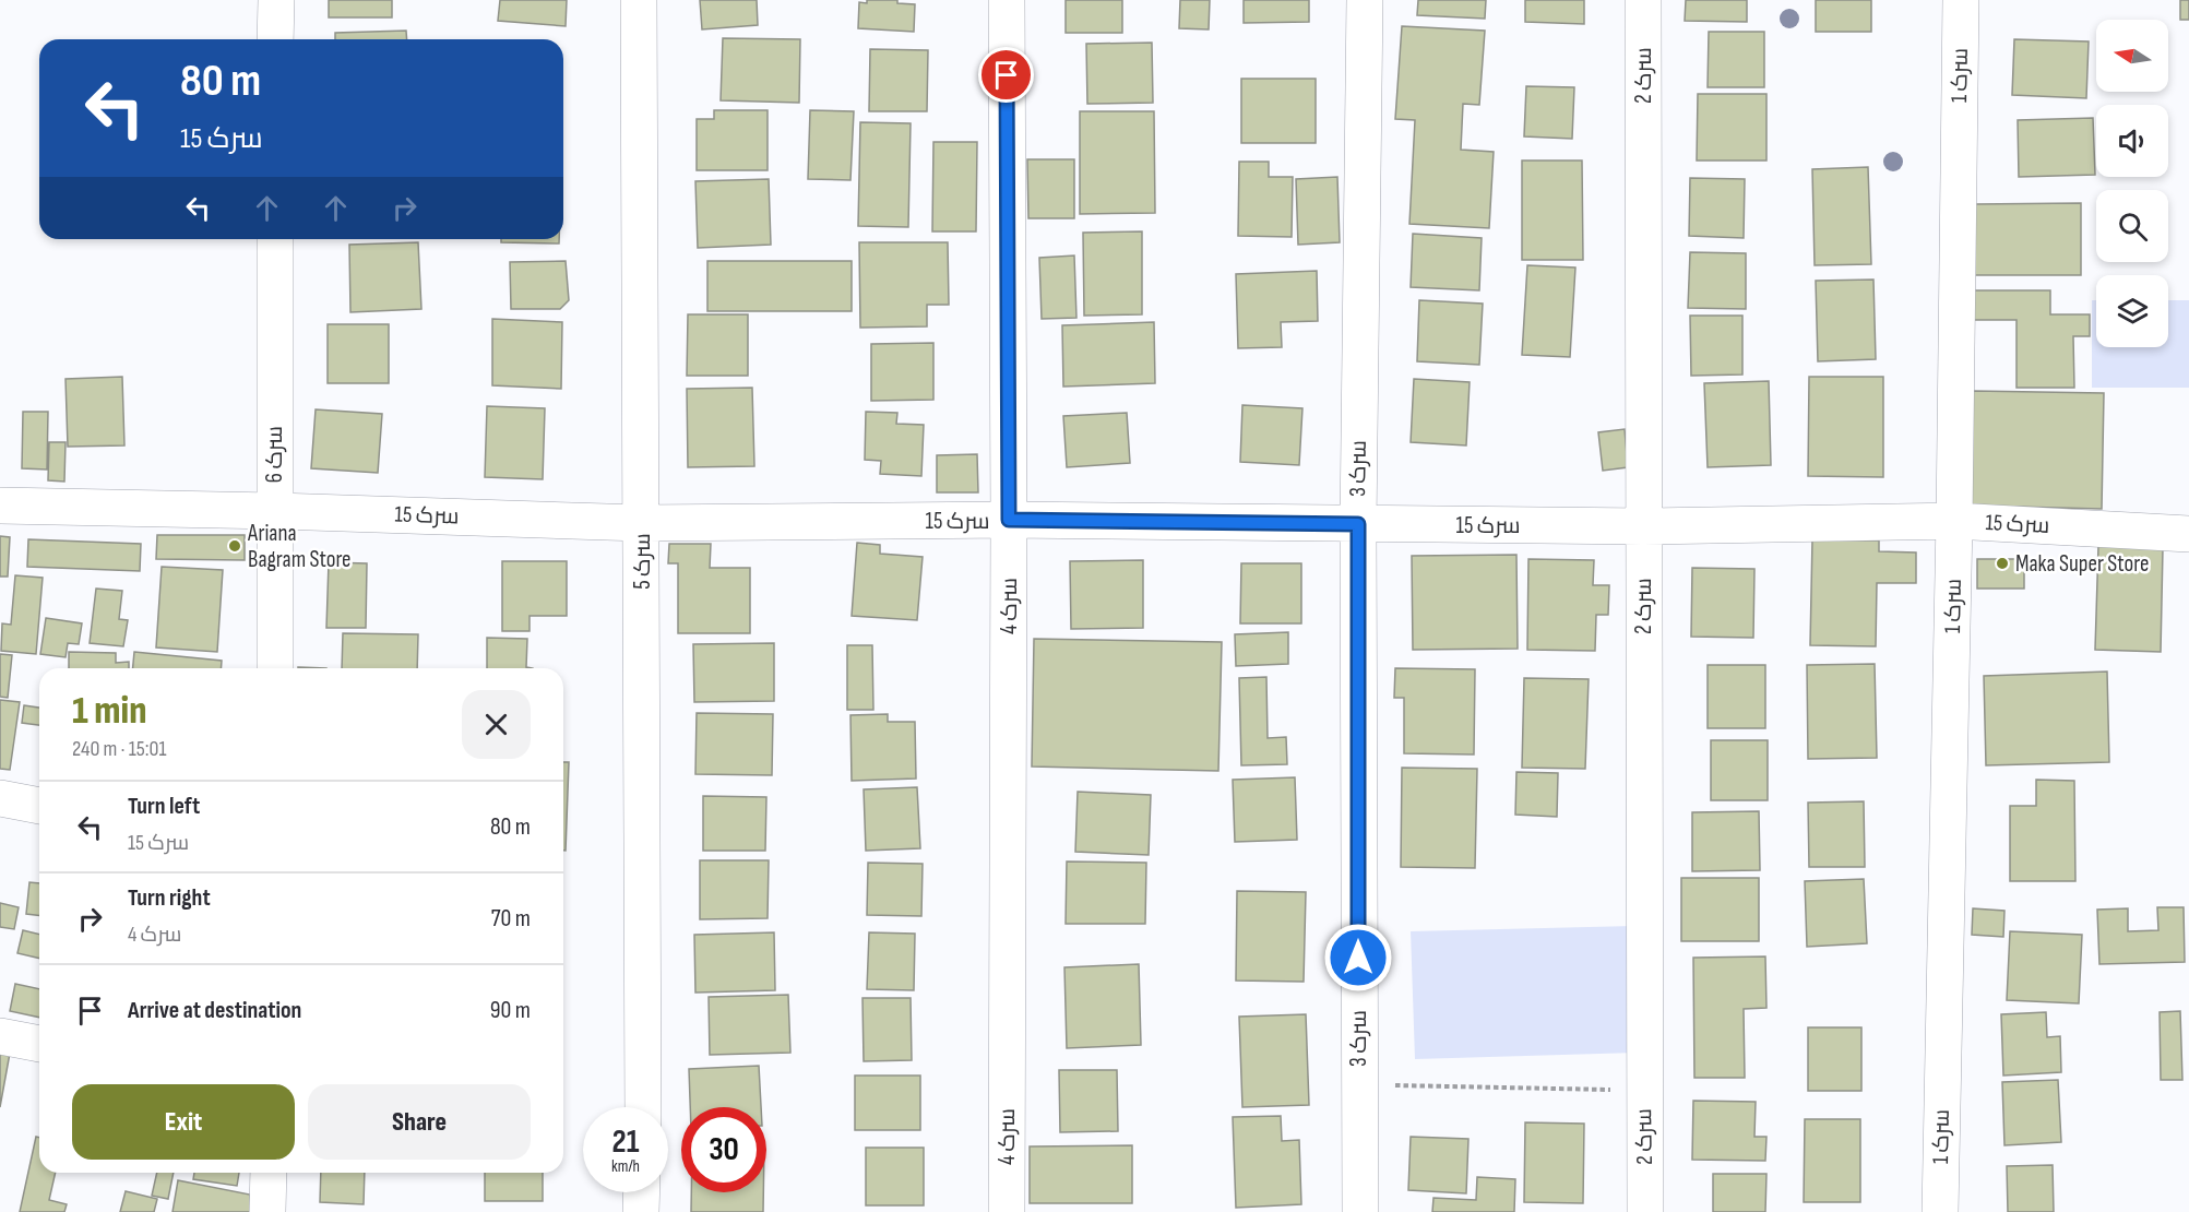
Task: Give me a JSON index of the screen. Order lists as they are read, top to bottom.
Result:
{
  "streets": {
    "street": [
      "سرک 2",
      "سرک 1",
      "سرک 6",
      "سرک 3",
      "سرک 15",
      "سرک 5",
      "سرک 4"
    ]
  },
  "crossings": [
    ["سرک 2", "سرک 15"],
    ["سرک 1", "سرک 15"],
    ["سرک 6", "سرک 15"],
    ["سرک 3", "سرک 15"],
    ["سرک 15", "سرک 5"],
    ["سرک 15", "سرک 4"]
  ],
  "places": ["Ariana Bagram Store", "Maka Super Store"],
  "north": "left",
  "page": {
    "turn": ["80 m", "سرک 15"],
    "heading": ["1 min", "240 m · 15:01"],
    "list": [
      {
        "name": "Turn left",
        "note": "سرک 15",
        "value": "80 m"
      },
      {
        "name": "Turn right",
        "note": "سرک 4",
        "value": "70 m"
      },
      {
        "name": "Arrive at destination",
        "value": "90 m"
      }
    ],
    "buttons": ["Exit", "Share"],
    "speed": "21 km/h",
    "limit": "30"
  }
}
